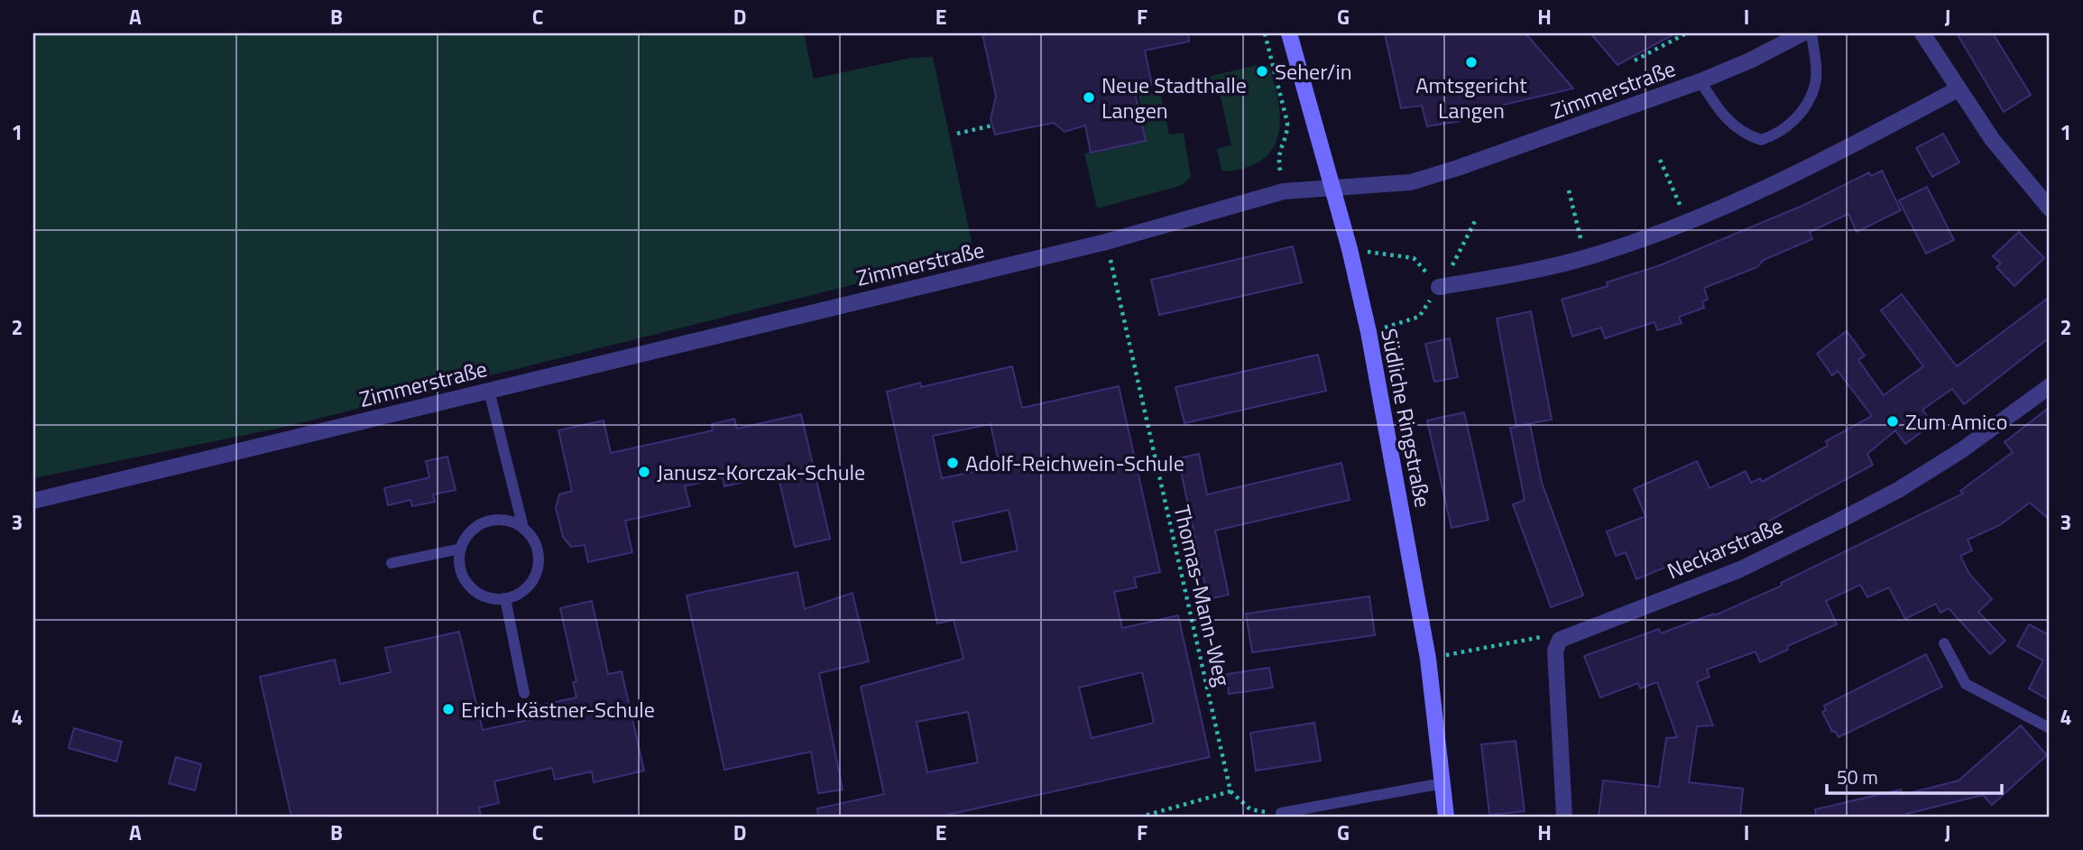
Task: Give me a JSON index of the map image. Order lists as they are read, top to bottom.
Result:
{
  "streets": {
    "main road": ["Südliche Ringstraße"],
    "street": ["Zimmerstraße", "Neckarstraße"],
    "path": ["Thomas-Mann-Weg"]
  },
  "crossings": [
    ["Zimmerstraße", "Südliche Ringstraße"],
    ["Zimmerstraße", "Thomas-Mann-Weg"]
  ],
  "places": [
    "Amtsgericht Langen",
    "Seher/in",
    "Neue Stadthalle Langen",
    "Zum Amico",
    "Adolf-Reichwein-Schule",
    "Janusz-Korczak-Schule",
    "Erich-Kästner-Schule"
  ],
  "scale_bar": "50 m",
  "grid": {
    "columns": [
      "A",
      "B",
      "C",
      "D",
      "E",
      "F",
      "G",
      "H",
      "I",
      "J"
    ],
    "rows": [
      "1",
      "2",
      "3",
      "4"
    ]
  }
}
